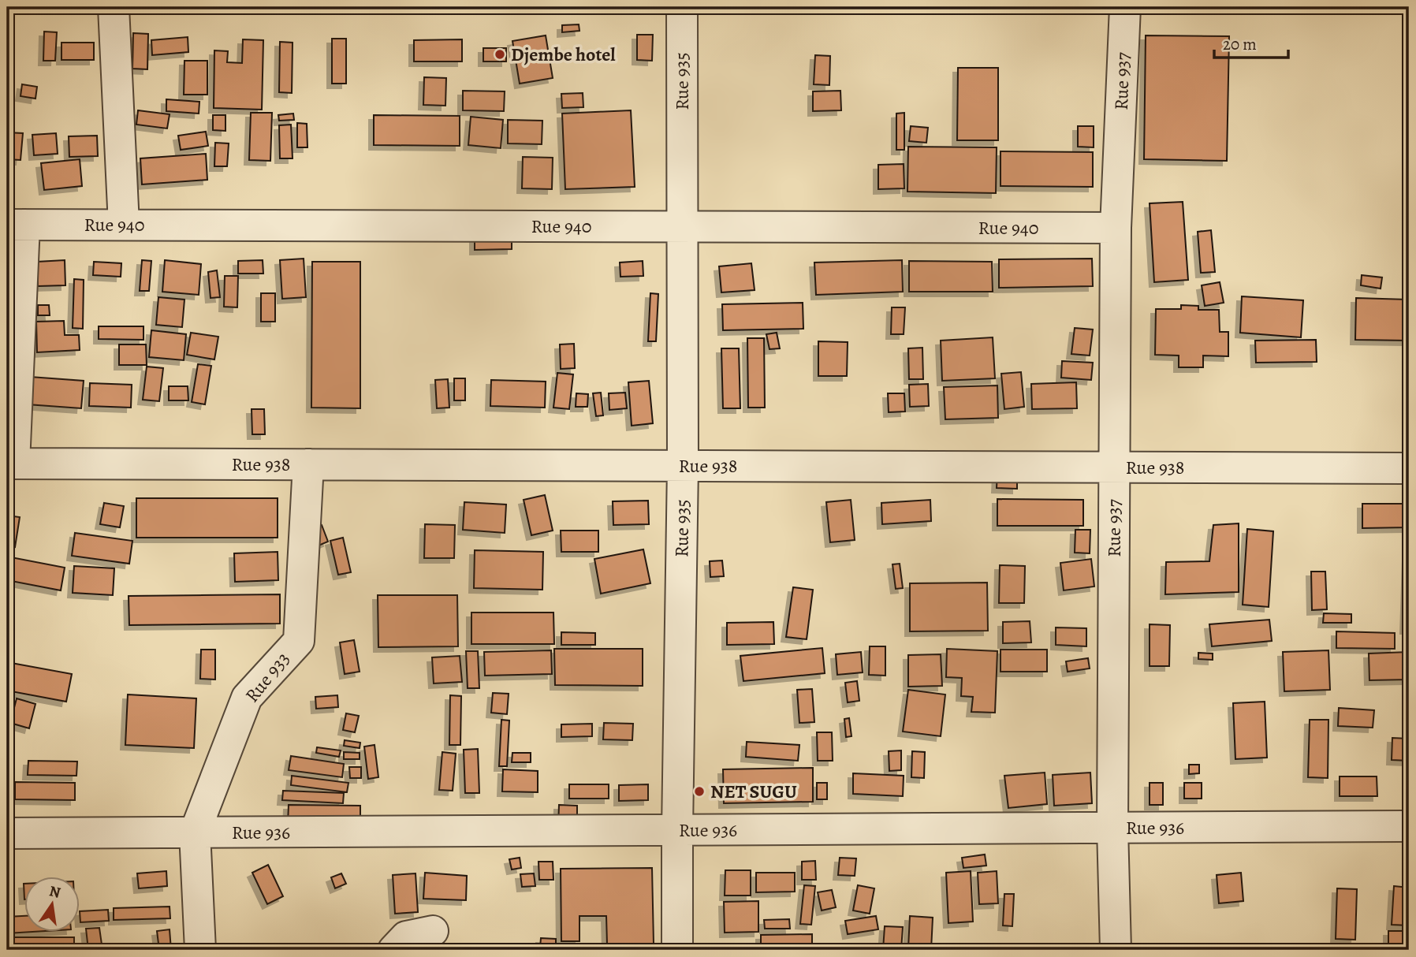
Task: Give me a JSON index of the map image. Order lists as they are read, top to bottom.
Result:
{
  "streets": {
    "street": [
      "Rue 935",
      "Rue 937",
      "Rue 940",
      "Rue 938",
      "Rue 933",
      "Rue 936"
    ]
  },
  "crossings": [
    ["Rue 935", "Rue 940"],
    ["Rue 935", "Rue 938"],
    ["Rue 935", "Rue 936"],
    ["Rue 937", "Rue 940"],
    ["Rue 937", "Rue 938"],
    ["Rue 937", "Rue 936"],
    ["Rue 938", "Rue 933"],
    ["Rue 933", "Rue 936"]
  ],
  "places": ["Djembe hotel", "NET SUGU"],
  "scale_bar": "20 m",
  "north": "top"
}
